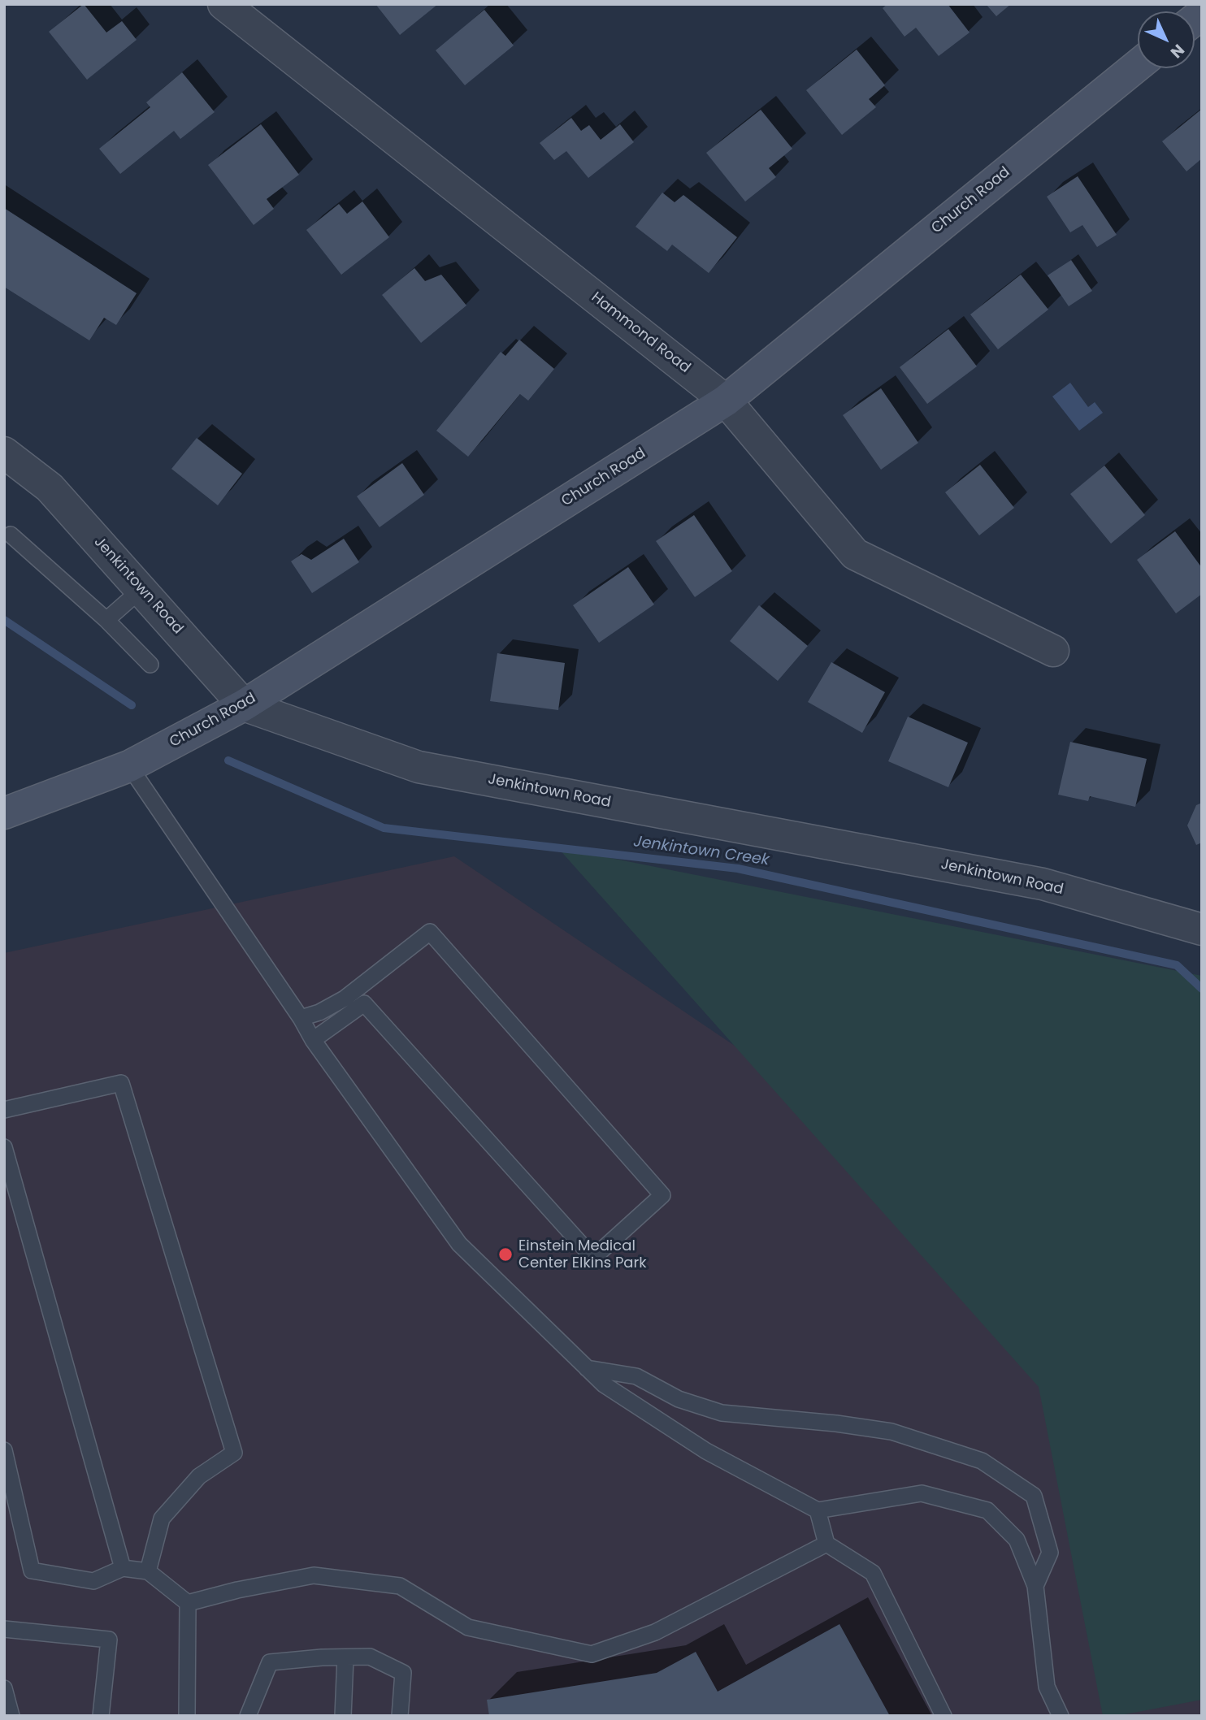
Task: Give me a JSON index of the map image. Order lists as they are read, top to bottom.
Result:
{
  "streets": {
    "street": ["Church Road", "Hammond Road", "Jenkintown Road"]
  },
  "crossings": [
    ["Church Road", "Hammond Road"],
    ["Church Road", "Jenkintown Road"]
  ],
  "water": ["Jenkintown Creek"],
  "places": ["Einstein Medical Center Elkins Park"],
  "north": "bottom right"
}
